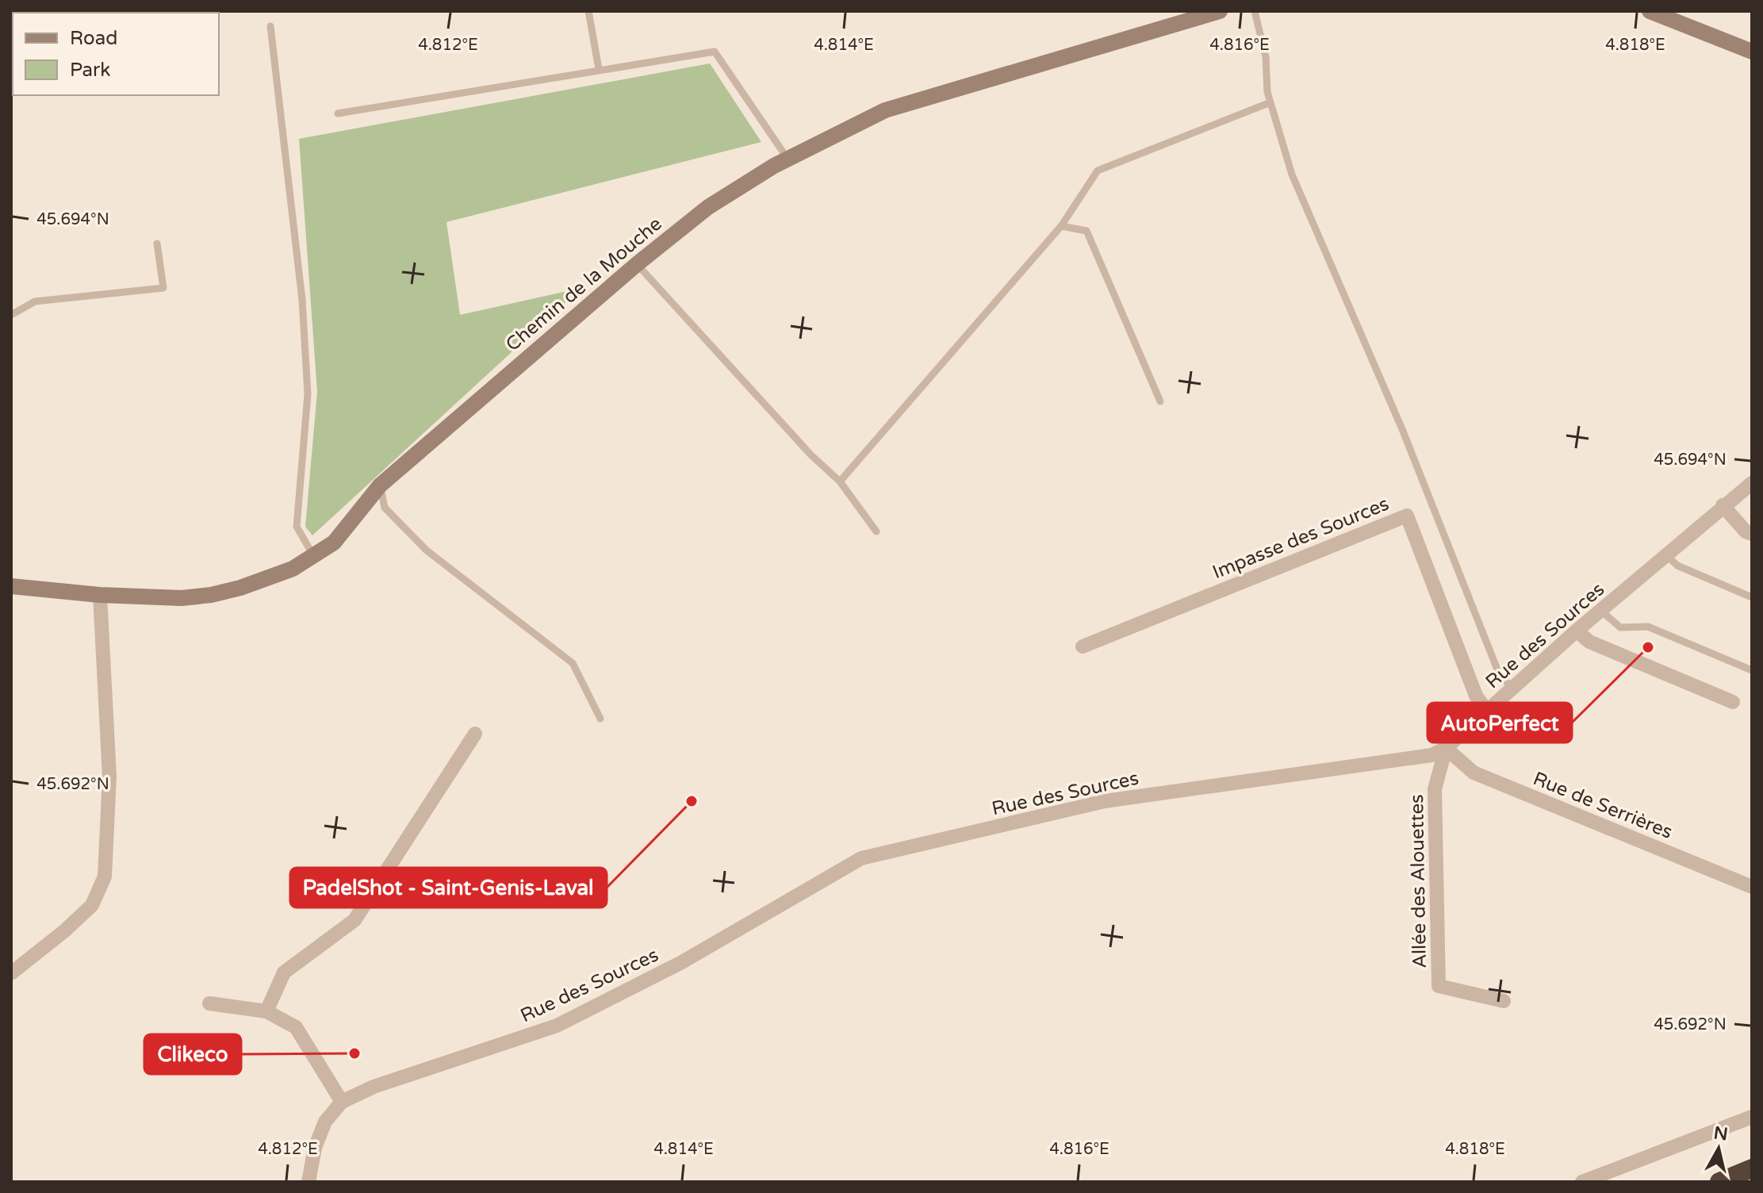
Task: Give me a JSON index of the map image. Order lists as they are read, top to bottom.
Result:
{
  "streets": {
    "street": [
      "Chemin de la Mouche",
      "Impasse des Sources",
      "Rue des Sources",
      "Rue de Serrières",
      "Allée des Alouettes"
    ]
  },
  "crossings": [
    ["Impasse des Sources", "Rue des Sources"],
    ["Rue des Sources", "Rue de Serrières"],
    ["Rue des Sources", "Allée des Alouettes"],
    ["Rue de Serrières", "Allée des Alouettes"]
  ],
  "places": ["AutoPerfect", "PadelShot - Saint-Genis-Laval", "Clikeco"],
  "legend": ["Road", "Park"],
  "north": "top",
  "coordinates": [
    "4.812°E",
    "4.814°E",
    "4.816°E",
    "4.818°E",
    "45.694°N",
    "45.692°N"
  ]
}
